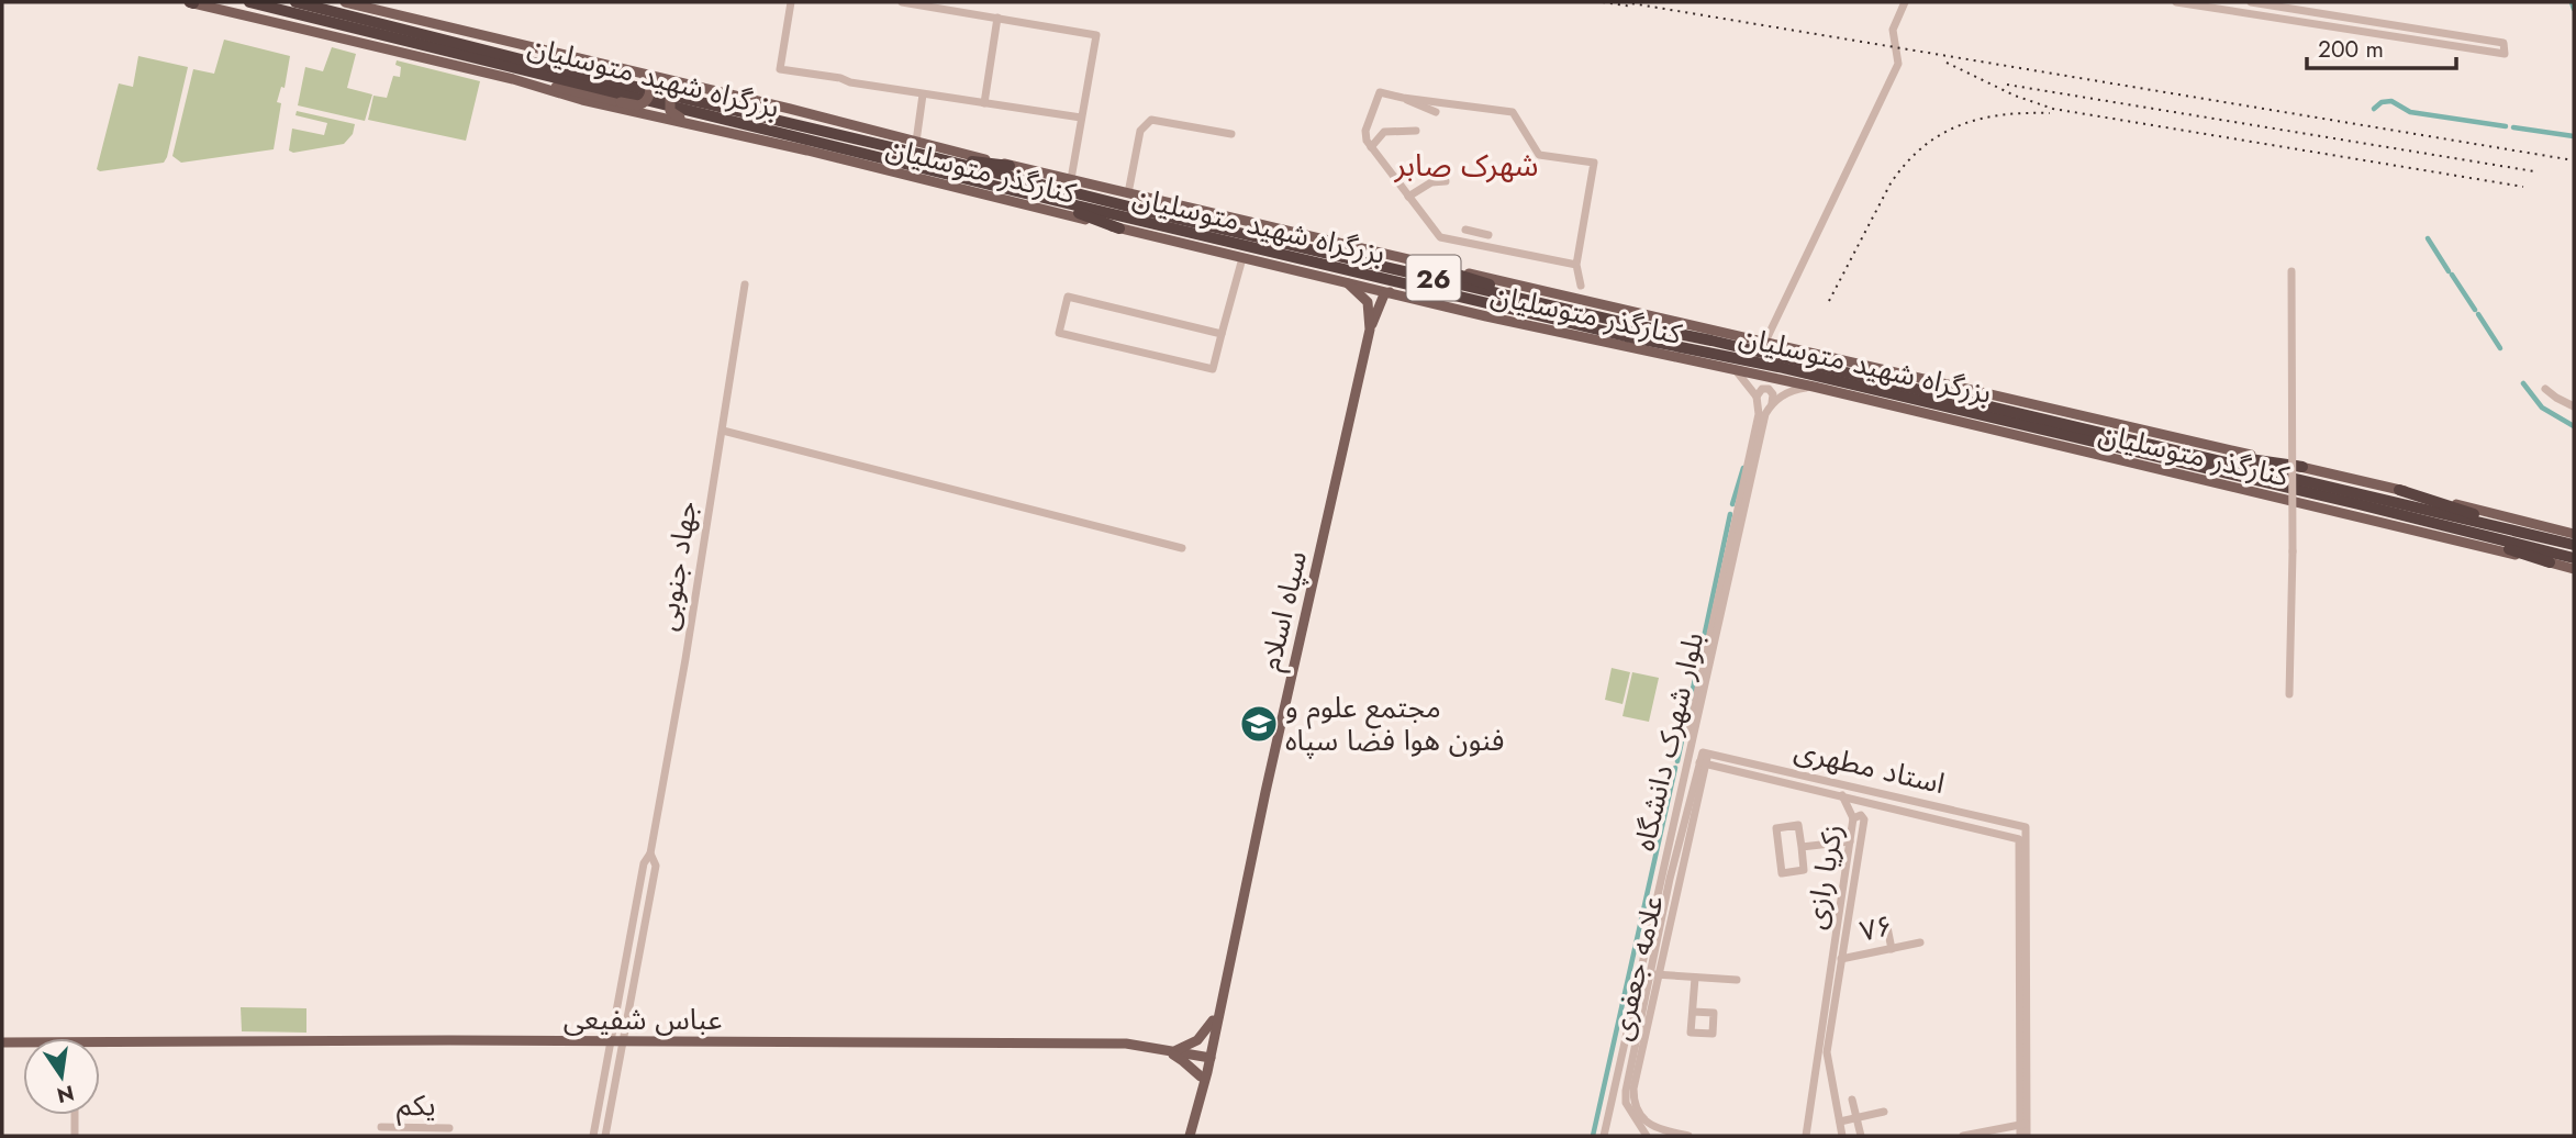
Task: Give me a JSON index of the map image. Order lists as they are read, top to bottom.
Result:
{
  "streets": {
    "highway": ["بزرگراه شهید متوسلیان", "26"],
    "main road": ["کنارگذر متوسلیان", "سپاه اسلام", "عباس شفیعی"],
    "street": [
      "جهاد جنوبی",
      "بلوار شهرک دانشگاه",
      "استاد مطهری",
      "زکریا رازی",
      "۷۶",
      "علامه جعفری",
      "یکم"
    ]
  },
  "crossings": [
    ["کنارگذر متوسلیان", "سپاه اسلام"],
    ["جهاد جنوبی", "عباس شفیعی"],
    ["سپاه اسلام", "عباس شفیعی"],
    ["استاد مطهری", "علامه جعفری"],
    ["زکریا رازی", "۷۶"]
  ],
  "districts": ["شهرک صابر"],
  "places": {
    "school or university": ["مجتمع علوم و فنون هوا فضا سپاه"]
  },
  "scale_bar": "200 m",
  "north": "bottom"
}
